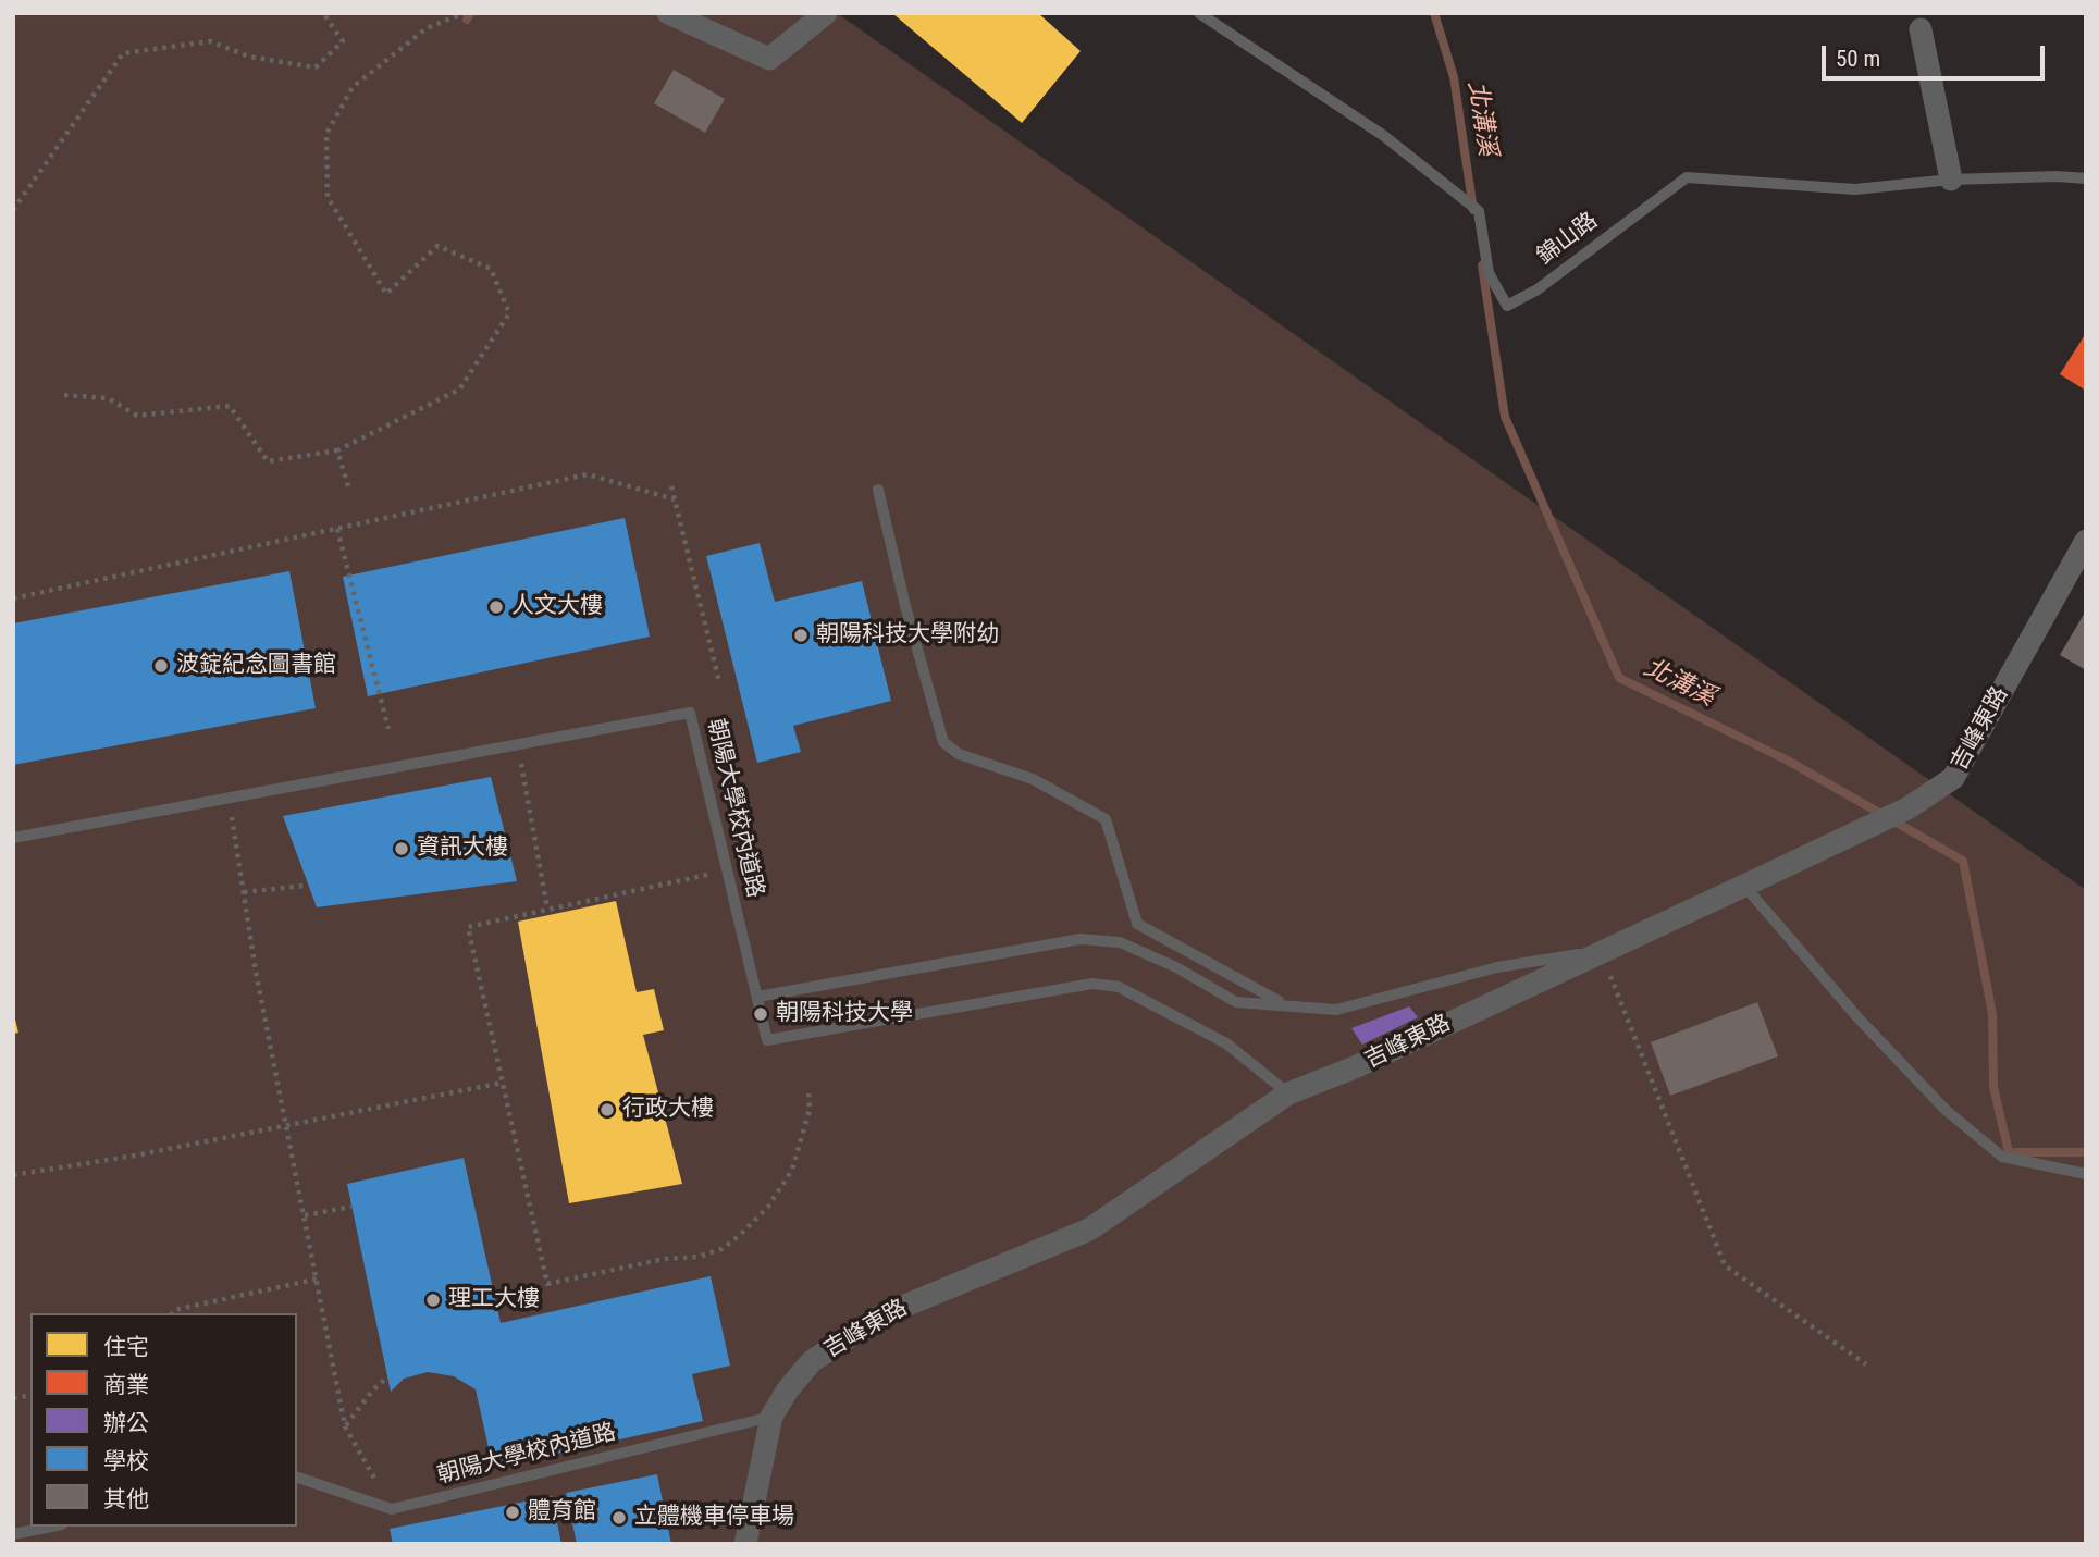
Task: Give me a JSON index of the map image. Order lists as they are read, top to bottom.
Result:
{
  "streets": {
    "street": ["吉峰東路"],
    "lane": ["錦山路", "朝陽大學校內道路"]
  },
  "crossings": [
    ["吉峰東路", "朝陽大學校內道路"]
  ],
  "water": ["北溝溪"],
  "places": [
    "人文大樓",
    "朝陽科技大學附幼",
    "波錠紀念圖書館",
    "資訊大樓",
    "朝陽科技大學",
    "行政大樓",
    "理工大樓",
    "體育館",
    "立體機車停車場"
  ],
  "legend": [
    "住宅",
    "商業",
    "辦公",
    "學校",
    "其他"
  ],
  "scale_bar": "50 m"
}
